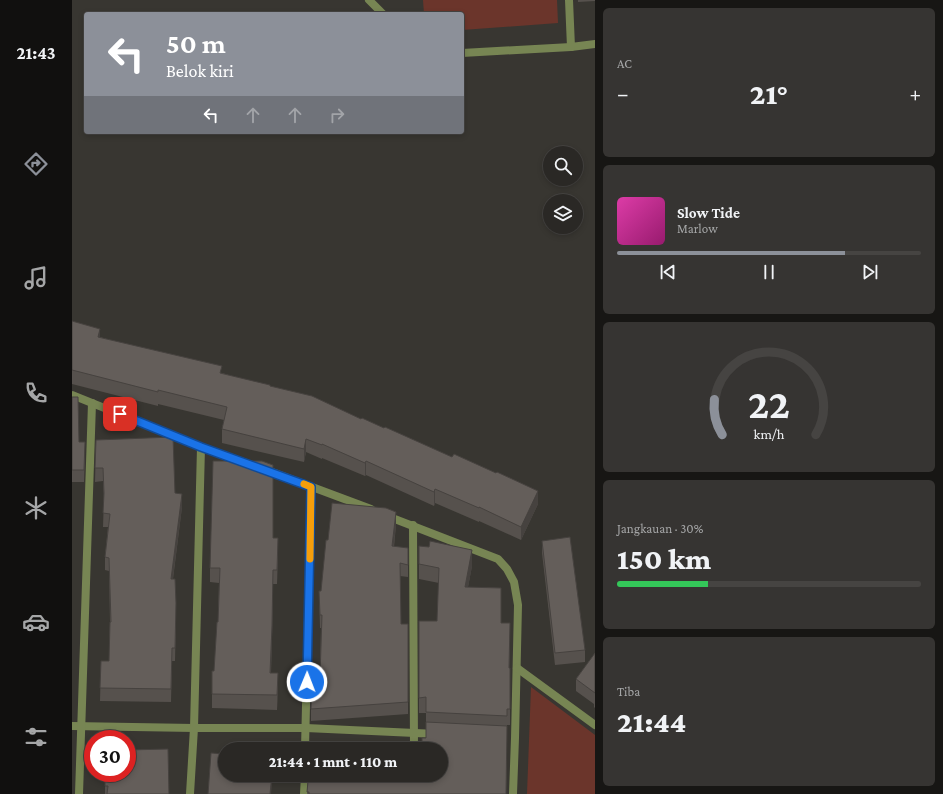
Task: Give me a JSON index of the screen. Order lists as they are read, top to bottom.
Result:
{
  "page": {
    "tabs": "21:43",
    "tile": [
      "AC",
      ["Jangkauan · 30%", "150 km"],
      ["Tiba", "21:44"]
    ],
    "turn": ["50 m", "Belok kiri"],
    "heat": ["−", "21°", "+"],
    "song": ["Slow Tide", "Marlow"],
    "limit": "30",
    "trip": "21:44 · 1 mnt · 110 m",
    "gauge": ["22", "km/h"]
  }
}
